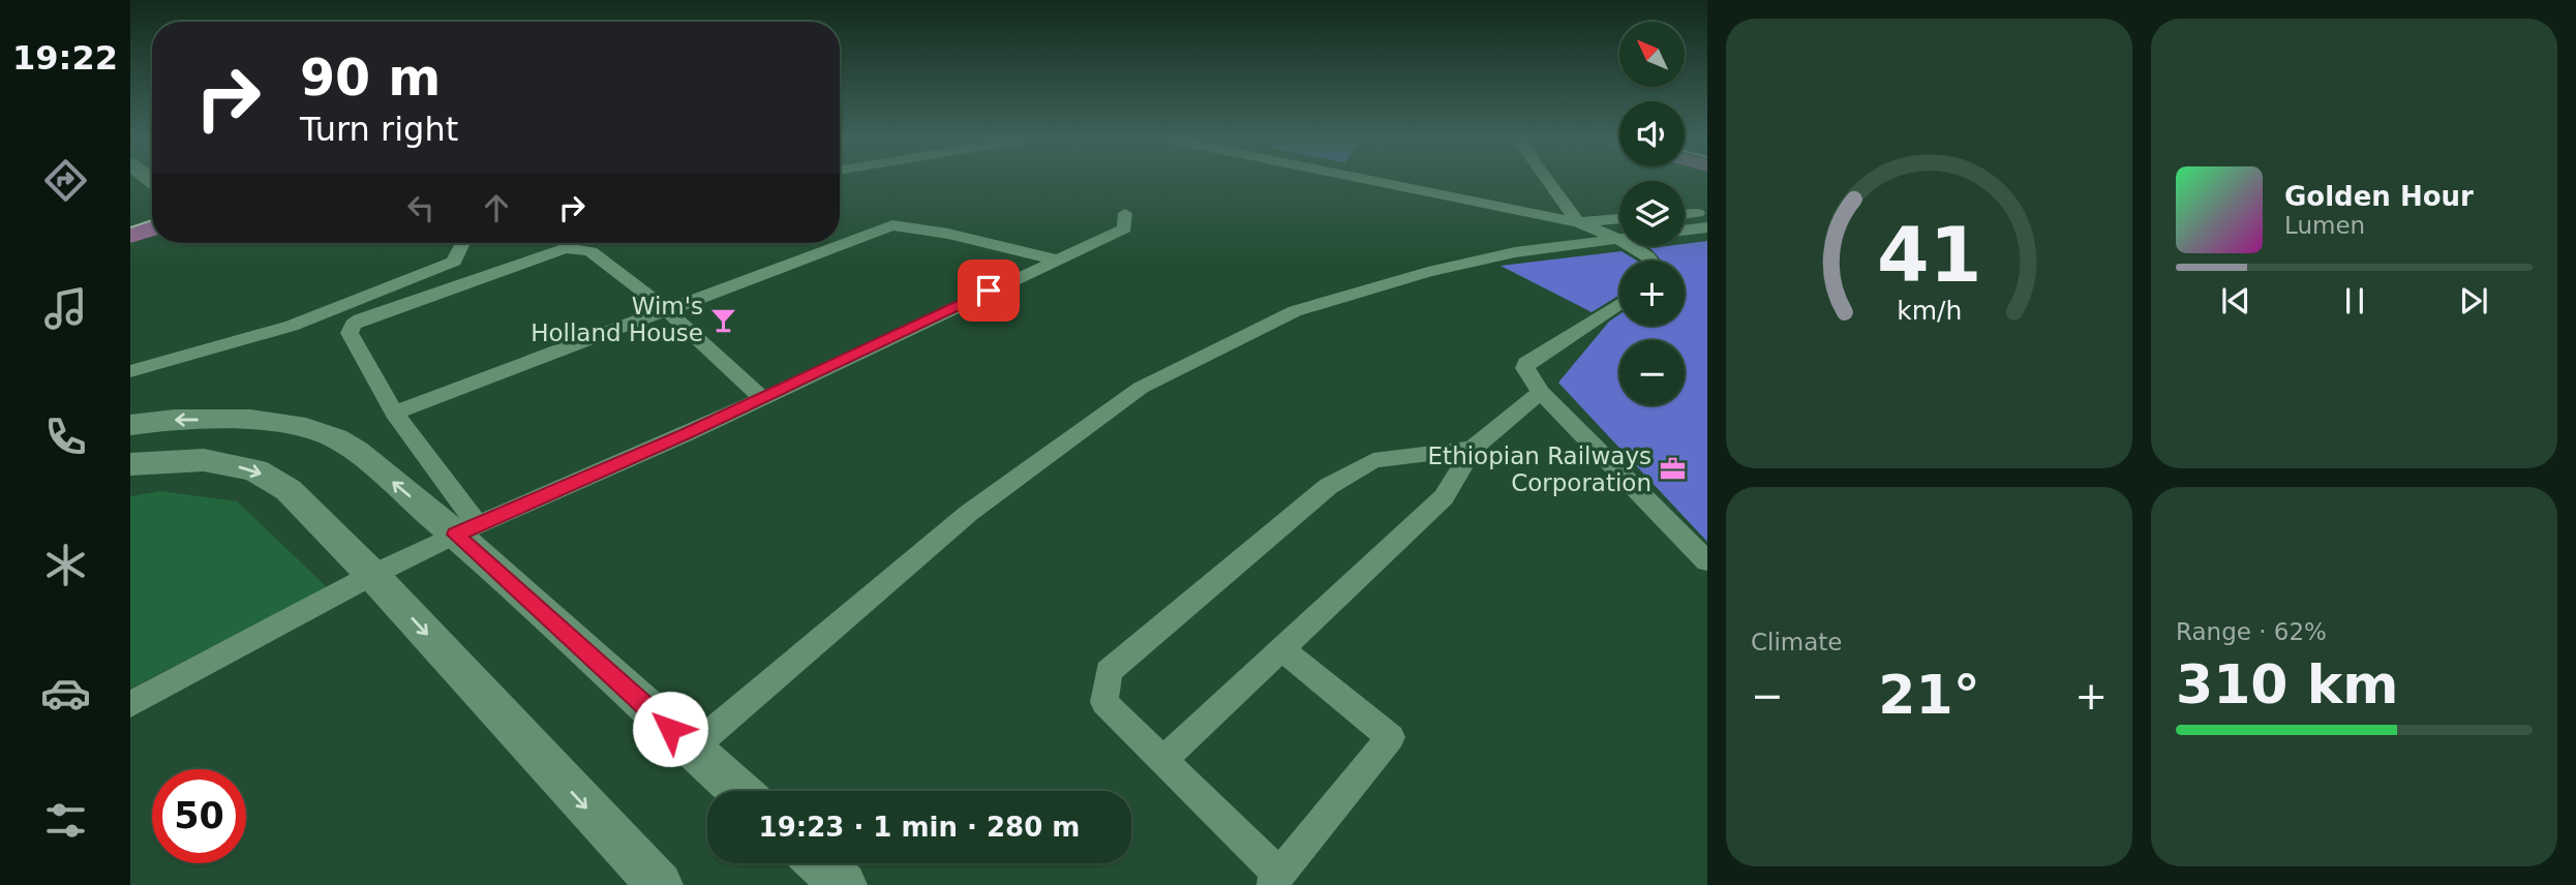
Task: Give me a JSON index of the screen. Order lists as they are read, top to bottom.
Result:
{
  "places": {
    "bar": ["Wim's Holland House"],
    "office": ["Ethiopian Railways Corporation"]
  },
  "north": "top left",
  "page": {
    "tabs": "19:22",
    "map_buttons": ["+", "−"],
    "turn": ["90 m", "Turn right"],
    "song": ["Golden Hour", "Lumen"],
    "tile": [
      "Climate",
      ["Range · 62%", "310 km"]
    ],
    "heat": ["−", "21°", "+"],
    "limit": "50",
    "trip": "19:23 · 1 min · 280 m",
    "gauge": ["41", "km/h"]
  }
}
